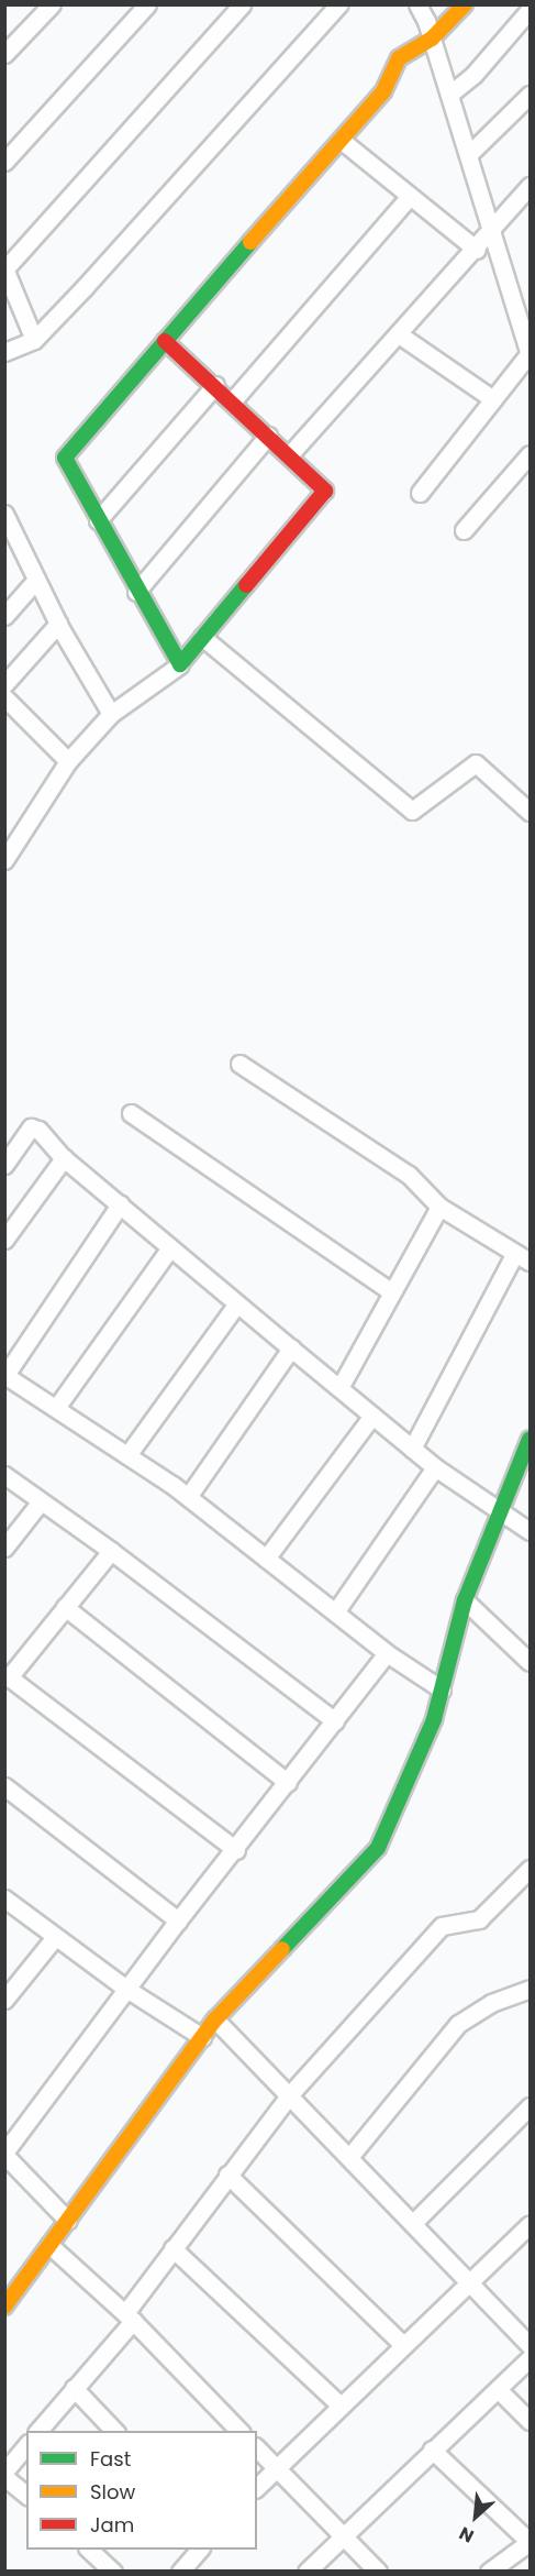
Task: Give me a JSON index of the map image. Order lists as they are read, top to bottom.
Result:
{
  "legend": ["Fast", "Slow", "Jam"],
  "north": "bottom left"
}
